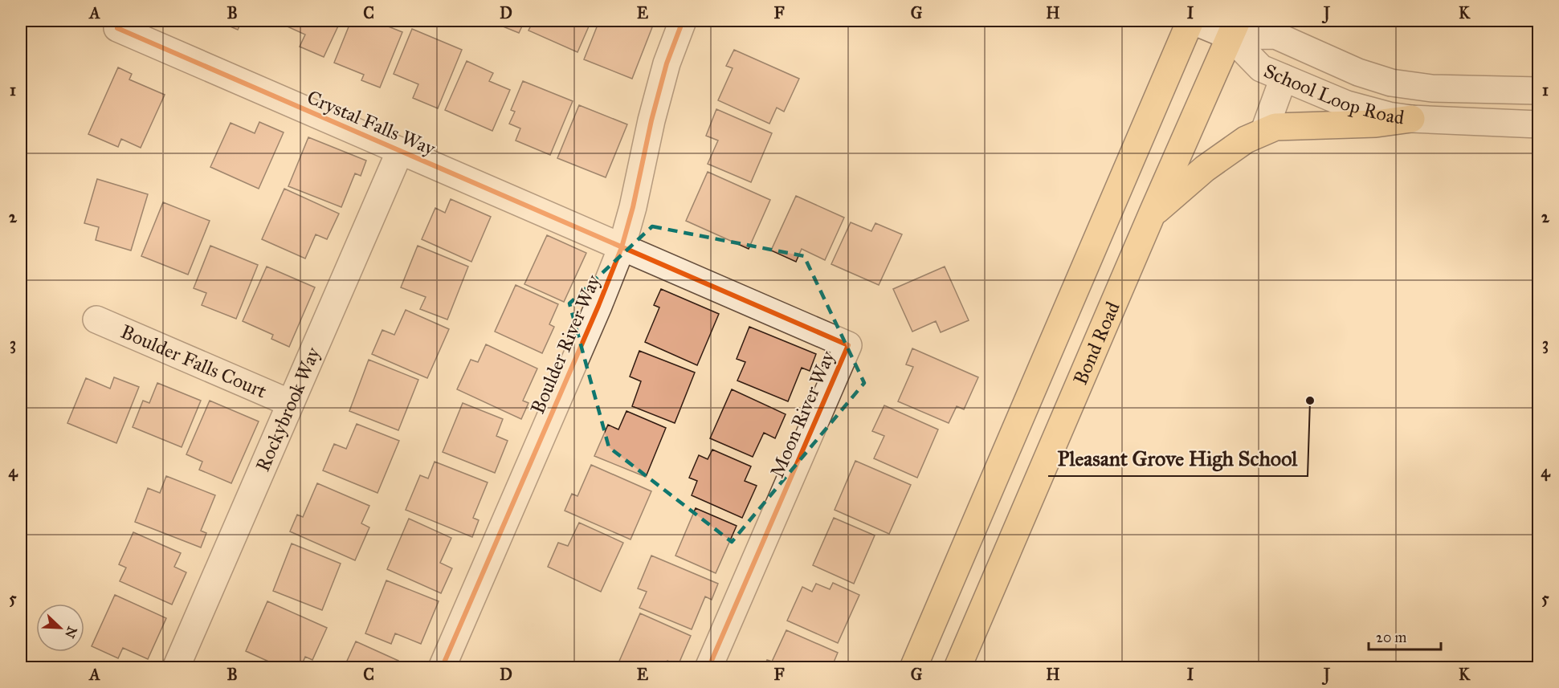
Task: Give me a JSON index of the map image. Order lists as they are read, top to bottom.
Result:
{
  "streets": {
    "main road": ["Bond Road"],
    "street": [
      "School Loop Road",
      "Crystal Falls Way",
      "Boulder River Way",
      "Boulder Falls Court",
      "Rockybrook Way",
      "Moon River Way"
    ]
  },
  "crossings": [
    ["School Loop Road", "Bond Road"],
    ["Crystal Falls Way", "Boulder River Way"],
    ["Crystal Falls Way", "Rockybrook Way"],
    ["Crystal Falls Way", "Moon River Way"],
    ["Boulder River Way", "Moon River Way"],
    ["Boulder Falls Court", "Rockybrook Way"]
  ],
  "places": ["Pleasant Grove High School"],
  "scale_bar": "20 m",
  "north": "bottom right",
  "grid": {
    "columns": [
      "A",
      "B",
      "C",
      "D",
      "E",
      "F",
      "G",
      "H",
      "I",
      "J",
      "K"
    ],
    "rows": [
      "1",
      "2",
      "3",
      "4",
      "5"
    ]
  }
}
